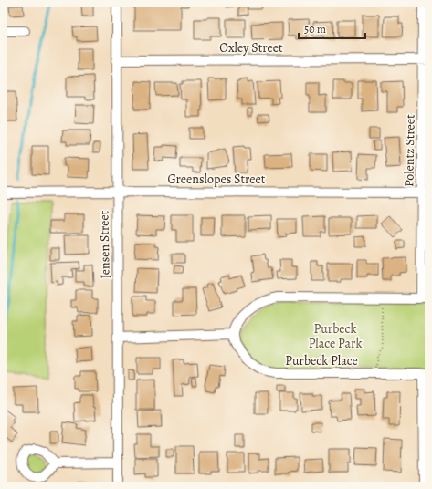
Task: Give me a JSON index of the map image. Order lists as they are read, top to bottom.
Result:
{
  "streets": {
    "street": [
      "Oxley Street",
      "Polentz Street",
      "Greenslopes Street",
      "Jensen Street",
      "Purbeck Place"
    ]
  },
  "crossings": [
    ["Oxley Street", "Polentz Street"],
    ["Oxley Street", "Jensen Street"],
    ["Polentz Street", "Greenslopes Street"],
    ["Greenslopes Street", "Jensen Street"]
  ],
  "parks": ["Purbeck Place Park"],
  "scale_bar": "50 m"
}
